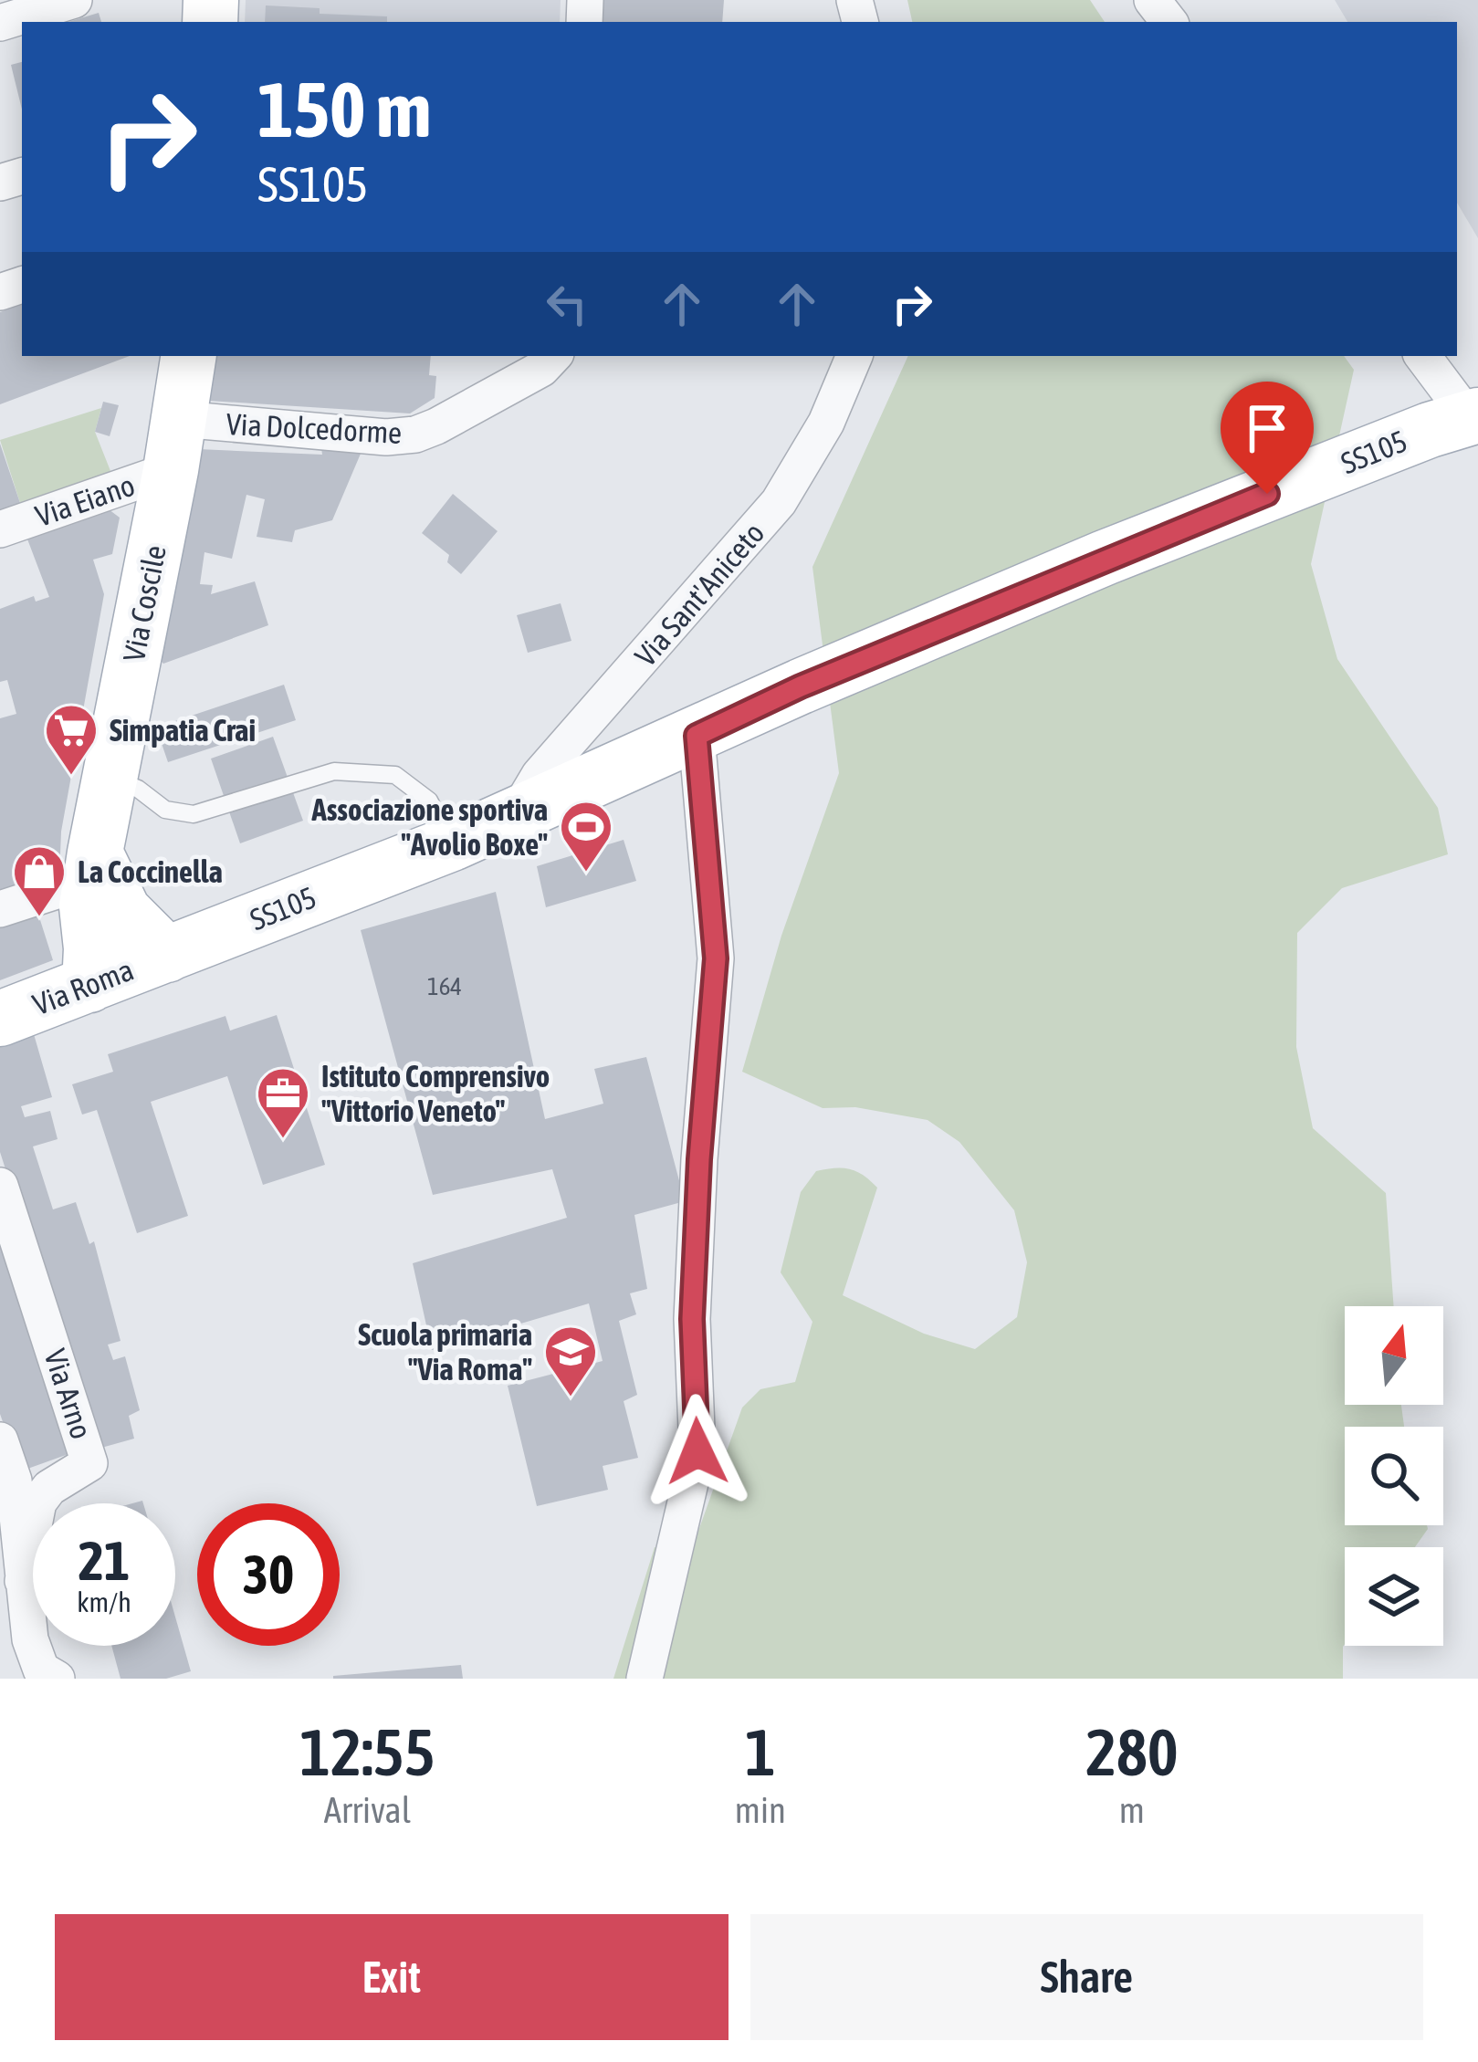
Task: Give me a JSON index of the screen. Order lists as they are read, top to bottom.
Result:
{
  "streets": {
    "main road": ["SS105", "Via Coscile", "Via Roma"],
    "street": [
      "Via Dolcedorme",
      "Via Eiano",
      "Via Sant'Aniceto",
      "Via Arno"
    ]
  },
  "crossings": [
    ["Via Dolcedorme", "Via Eiano"],
    ["Via Dolcedorme", "Via Coscile"],
    ["SS105", "Via Sant'Aniceto"],
    ["SS105", "Via Roma"],
    ["Via Eiano", "Via Coscile"],
    ["Via Coscile", "Via Roma"]
  ],
  "places": {
    "supermarket": ["Simpatia Crai"],
    "sports": ["Associazione sportiva \"Avolio Boxe\""],
    "shop": ["La Coccinella"],
    "office": ["Istituto Comprensivo \"Vittorio Veneto\""],
    "school or university": ["Scuola primaria \"Via Roma\""]
  },
  "house_numbers": ["164"],
  "north": "top",
  "page": {
    "turn": ["150 m", "SS105"],
    "speed": "21 km/h",
    "limit": "30",
    "eta": [
      "12:55",
      "Arrival",
      "1",
      "min",
      "280",
      "m"
    ],
    "buttons": ["Exit", "Share"]
  }
}
